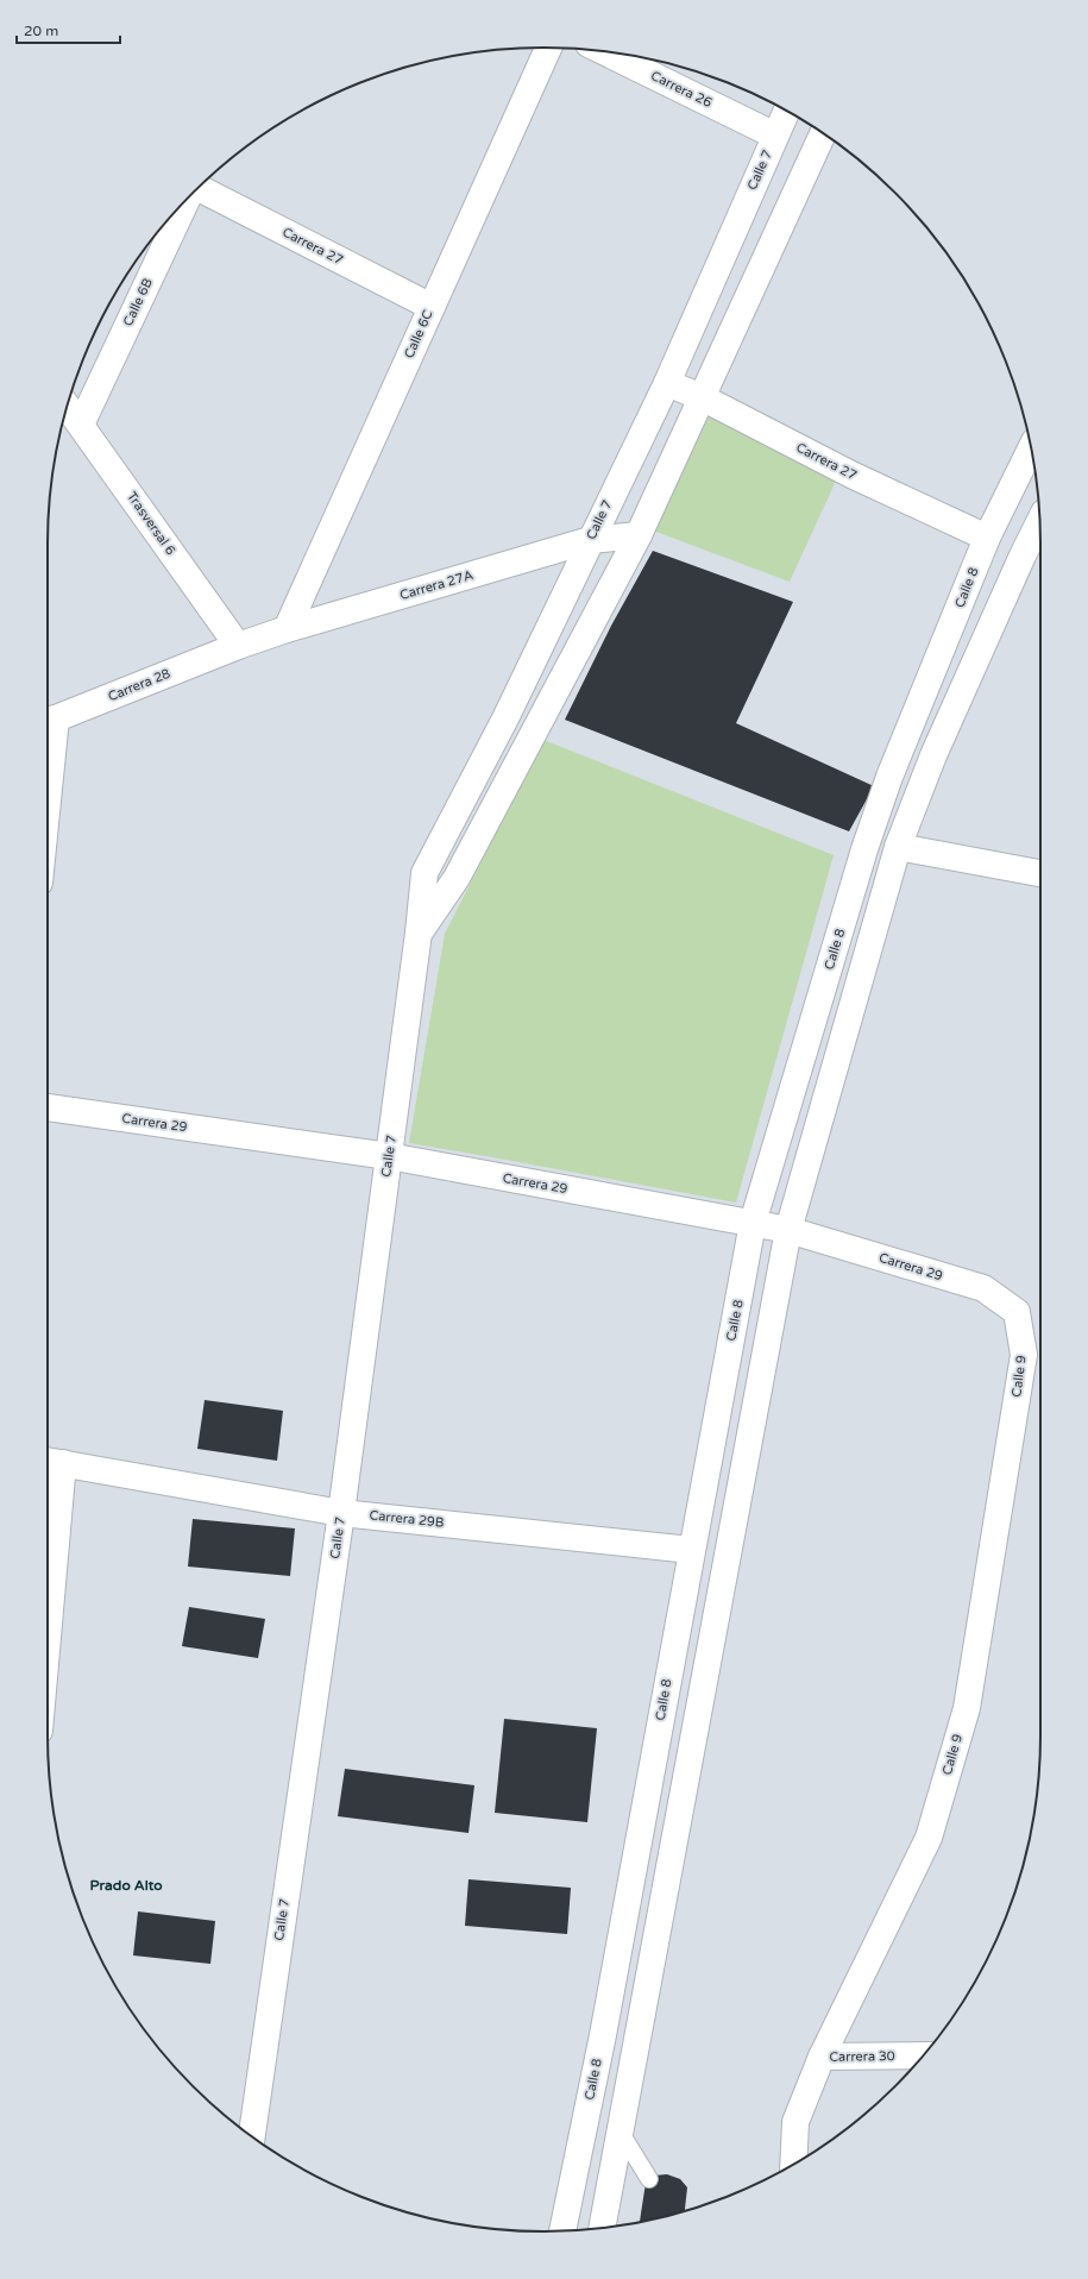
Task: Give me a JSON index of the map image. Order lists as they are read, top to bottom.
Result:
{
  "streets": {
    "street": [
      "Carrera 26",
      "Calle 7",
      "Carrera 27",
      "Calle 6B",
      "Calle 6C",
      "Trasversal 6",
      "Carrera 27A",
      "Calle 8",
      "Carrera 28",
      "Carrera 29",
      "Calle 9",
      "Carrera 29B",
      "Carrera 30"
    ]
  },
  "crossings": [
    ["Carrera 26", "Calle 7"],
    ["Calle 7", "Carrera 27"],
    ["Calle 7", "Carrera 27A"],
    ["Calle 7", "Carrera 29"],
    ["Calle 7", "Carrera 29B"],
    ["Carrera 27", "Calle 6C"],
    ["Carrera 27", "Calle 8"],
    ["Calle 6B", "Trasversal 6"],
    ["Calle 6C", "Carrera 27A"],
    ["Trasversal 6", "Carrera 27A"],
    ["Trasversal 6", "Carrera 28"],
    ["Carrera 27A", "Carrera 28"],
    ["Calle 8", "Carrera 29"],
    ["Calle 8", "Carrera 29B"],
    ["Carrera 29", "Calle 9"],
    ["Calle 9", "Carrera 30"]
  ],
  "districts": ["Prado Alto"],
  "scale_bar": "20 m"
}
